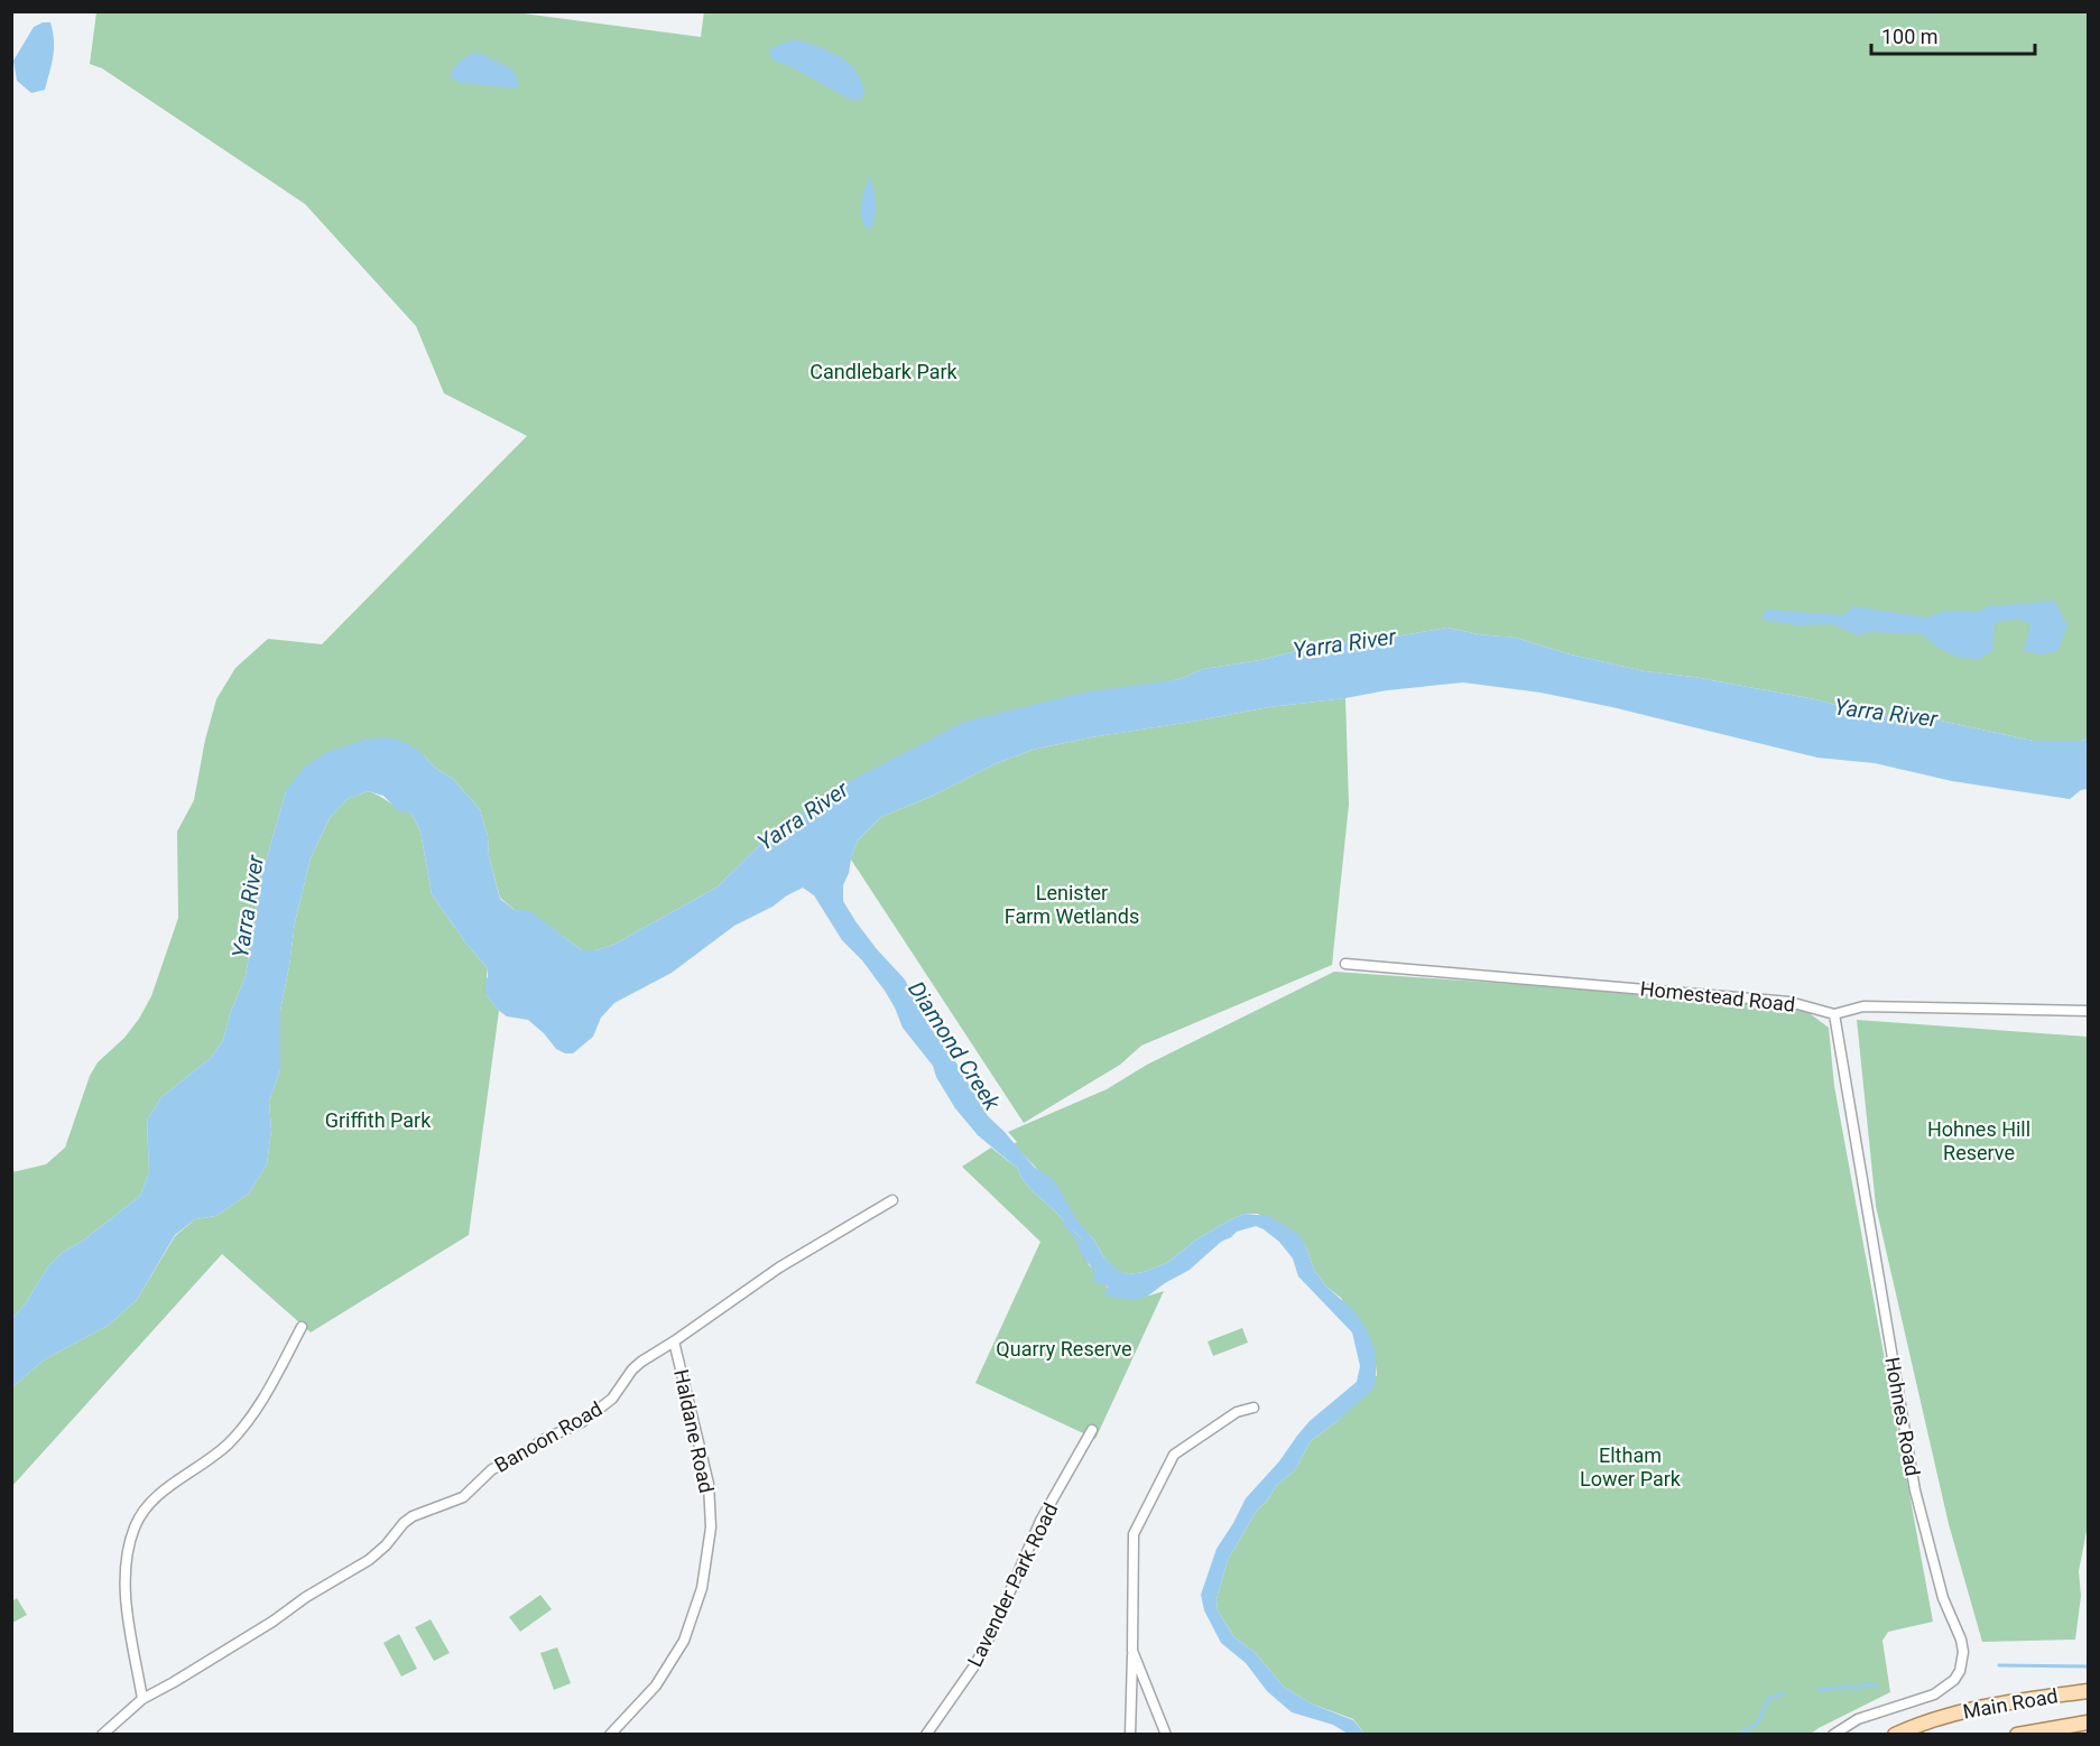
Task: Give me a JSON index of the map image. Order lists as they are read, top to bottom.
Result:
{
  "streets": {
    "main road": ["Main Road"],
    "street": [
      "Homestead Road",
      "Hohnes Road",
      "Haldane Road",
      "Banoon Road",
      "Lavender Park Road"
    ]
  },
  "crossings": [
    ["Homestead Road", "Hohnes Road"],
    ["Haldane Road", "Banoon Road"]
  ],
  "water": ["Yarra River", "Diamond Creek"],
  "parks": [
    "Candlebark Park",
    "Lenister Farm Wetlands",
    "Griffith Park",
    "Hohnes Hill Reserve",
    "Quarry Reserve",
    "Eltham Lower Park"
  ],
  "scale_bar": "100 m"
}
